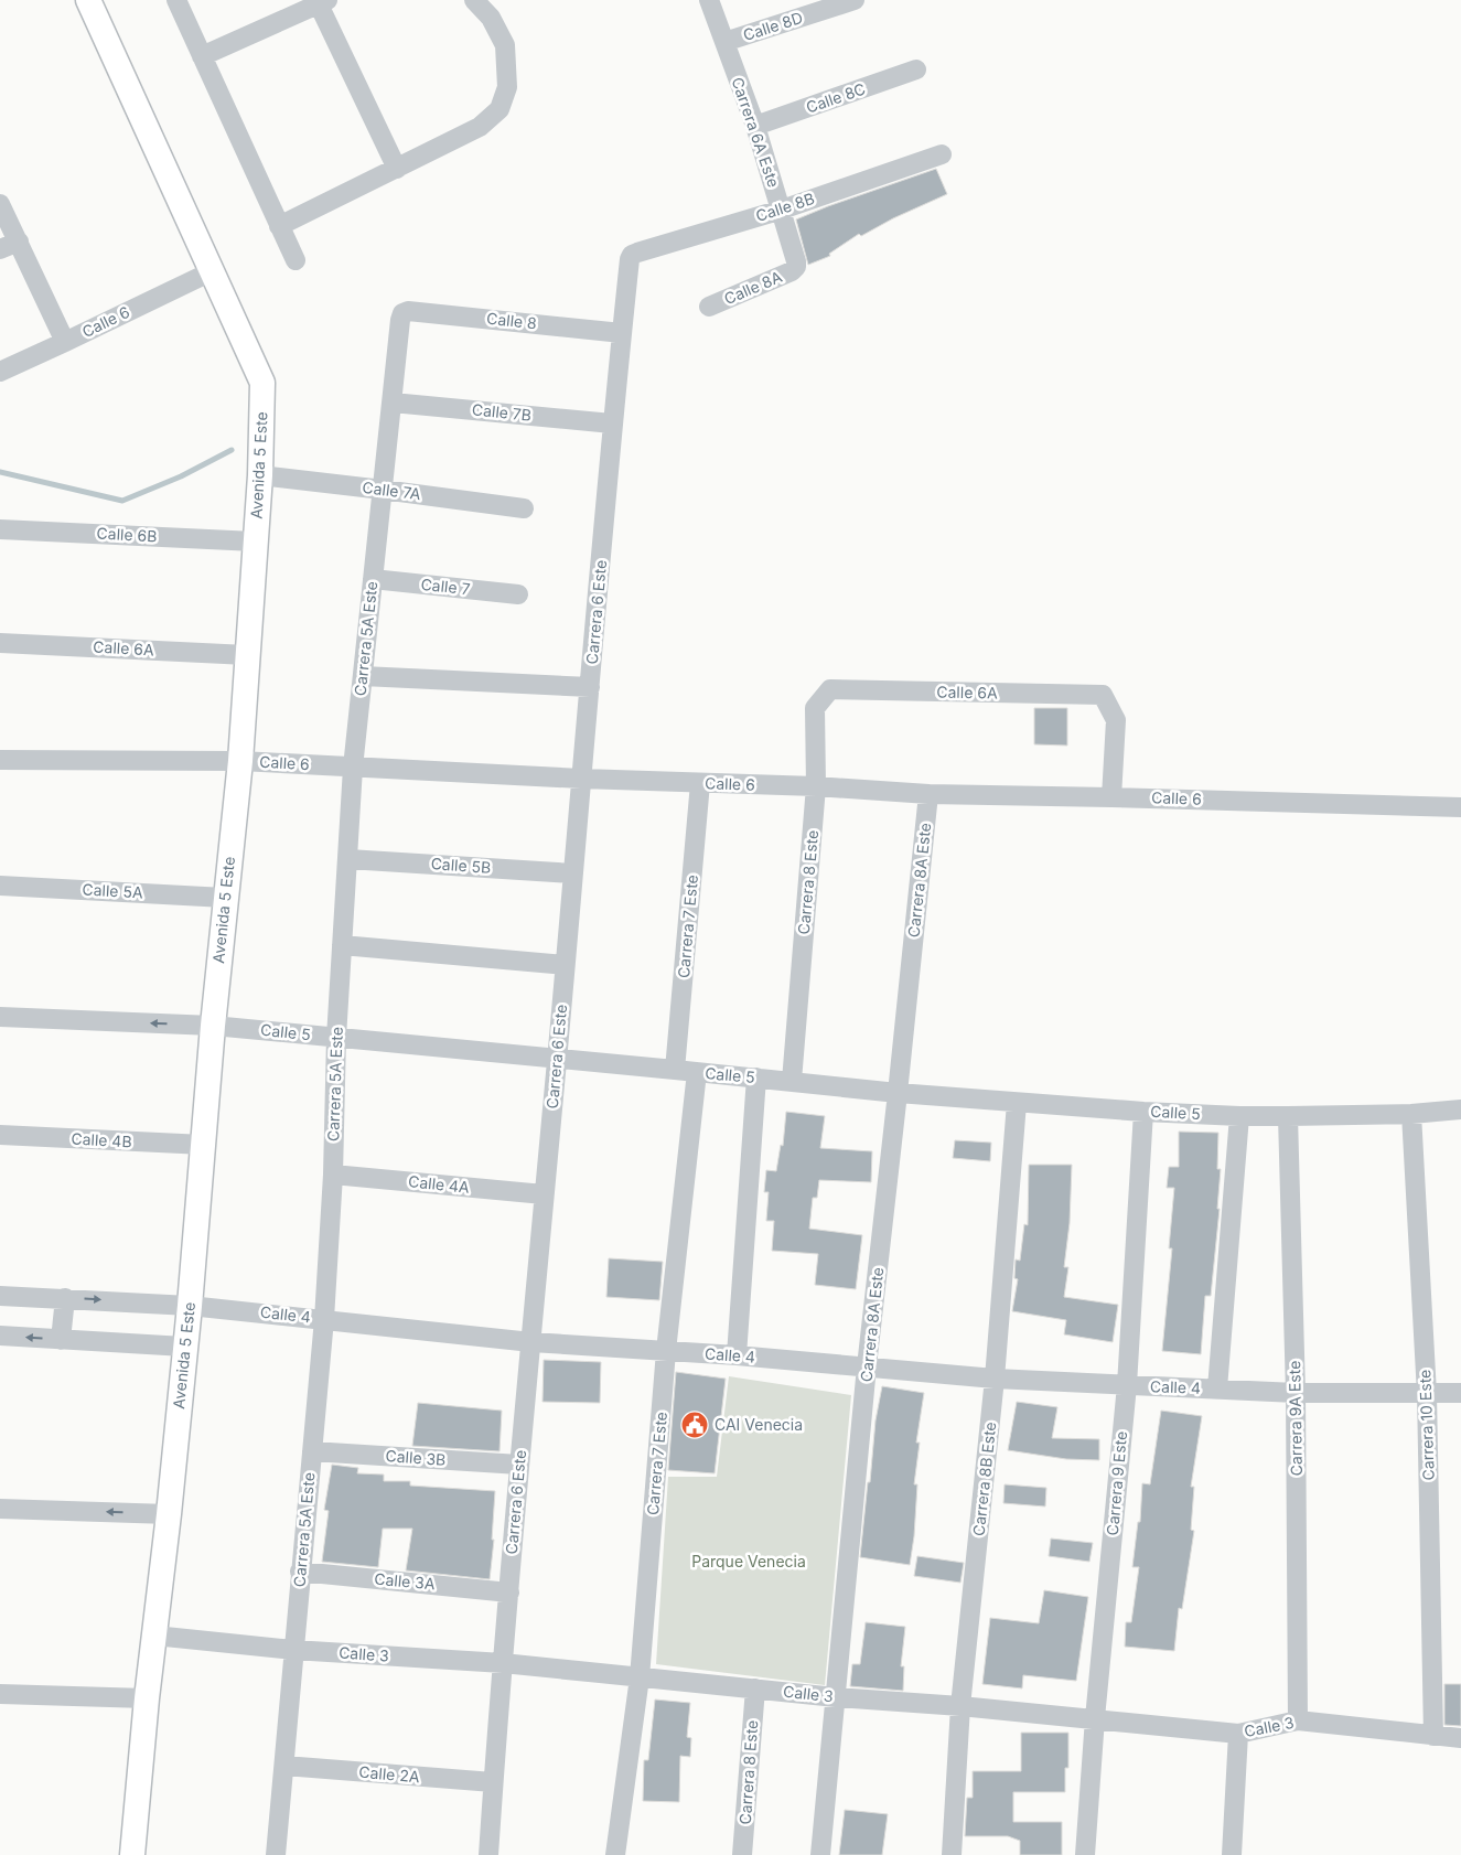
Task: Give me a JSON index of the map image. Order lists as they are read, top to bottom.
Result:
{
  "streets": {
    "main road": ["Avenida 5 Este"],
    "street": [
      "Calle 8D",
      "Calle 8C",
      "Carrera 6A Este",
      "Calle 8B",
      "Calle 8A",
      "Calle 8",
      "Calle 6",
      "Calle 7B",
      "Calle 7A",
      "Calle 6B",
      "Calle 7",
      "Carrera 6 Este",
      "Carrera 5A Este",
      "Calle 6A",
      "Calle 5B",
      "Carrera 8A Este",
      "Carrera 8 Este",
      "Calle 5A",
      "Carrera 7 Este",
      "Calle 5",
      "Calle 4B",
      "Calle 4A",
      "Calle 4",
      "Carrera 9A Este",
      "Carrera 10 Este",
      "Calle 3B",
      "Carrera 8B Este",
      "Carrera 9 Este",
      "Calle 3A",
      "Calle 3",
      "Calle 2A"
    ]
  },
  "crossings": [
    ["Calle 8D", "Carrera 6A Este"],
    ["Calle 8C", "Carrera 6A Este"],
    ["Carrera 6A Este", "Calle 8B"],
    ["Carrera 6A Este", "Calle 8A"],
    ["Calle 8B", "Carrera 6 Este"],
    ["Calle 8", "Carrera 6 Este"],
    ["Calle 8", "Carrera 5A Este"],
    ["Calle 6", "Avenida 5 Este"],
    ["Calle 6", "Carrera 6 Este"],
    ["Calle 6", "Carrera 5A Este"],
    ["Calle 6", "Calle 6A"],
    ["Calle 6", "Carrera 8A Este"],
    ["Calle 6", "Carrera 8 Este"],
    ["Calle 6", "Carrera 7 Este"],
    ["Calle 7B", "Carrera 6 Este"],
    ["Calle 7B", "Carrera 5A Este"],
    ["Avenida 5 Este", "Calle 7A"],
    ["Avenida 5 Este", "Calle 6B"],
    ["Avenida 5 Este", "Calle 6A"],
    ["Avenida 5 Este", "Calle 5A"],
    ["Avenida 5 Este", "Calle 5"],
    ["Avenida 5 Este", "Calle 4B"],
    ["Avenida 5 Este", "Calle 4"],
    ["Avenida 5 Este", "Calle 3"],
    ["Calle 7A", "Carrera 5A Este"],
    ["Calle 7", "Carrera 5A Este"],
    ["Carrera 6 Este", "Calle 5B"],
    ["Carrera 6 Este", "Calle 5"],
    ["Carrera 6 Este", "Calle 4A"],
    ["Carrera 6 Este", "Calle 4"],
    ["Carrera 6 Este", "Calle 3B"],
    ["Carrera 6 Este", "Calle 3A"],
    ["Carrera 6 Este", "Calle 3"],
    ["Carrera 6 Este", "Calle 2A"],
    ["Carrera 5A Este", "Calle 5B"],
    ["Carrera 5A Este", "Calle 5"],
    ["Carrera 5A Este", "Calle 4A"],
    ["Carrera 5A Este", "Calle 4"],
    ["Carrera 5A Este", "Calle 3B"],
    ["Carrera 5A Este", "Calle 3A"],
    ["Carrera 5A Este", "Calle 3"],
    ["Carrera 5A Este", "Calle 2A"],
    ["Calle 6A", "Carrera 8 Este"],
    ["Carrera 8A Este", "Calle 5"],
    ["Carrera 8A Este", "Calle 4"],
    ["Carrera 8A Este", "Calle 3"],
    ["Carrera 8 Este", "Calle 5"],
    ["Carrera 8 Este", "Calle 3"],
    ["Carrera 7 Este", "Calle 5"],
    ["Carrera 7 Este", "Calle 4"],
    ["Carrera 7 Este", "Calle 3"],
    ["Calle 5", "Carrera 9A Este"],
    ["Calle 5", "Carrera 10 Este"],
    ["Calle 5", "Carrera 8B Este"],
    ["Calle 5", "Carrera 9 Este"],
    ["Calle 4", "Carrera 9A Este"],
    ["Calle 4", "Carrera 10 Este"],
    ["Calle 4", "Carrera 8B Este"],
    ["Calle 4", "Carrera 9 Este"],
    ["Carrera 9A Este", "Calle 3"],
    ["Carrera 10 Este", "Calle 3"],
    ["Carrera 8B Este", "Calle 3"],
    ["Carrera 9 Este", "Calle 3"]
  ],
  "parks": ["Parque Venecia"],
  "places": {
    "public building": ["CAI Venecia"]
  }
}
